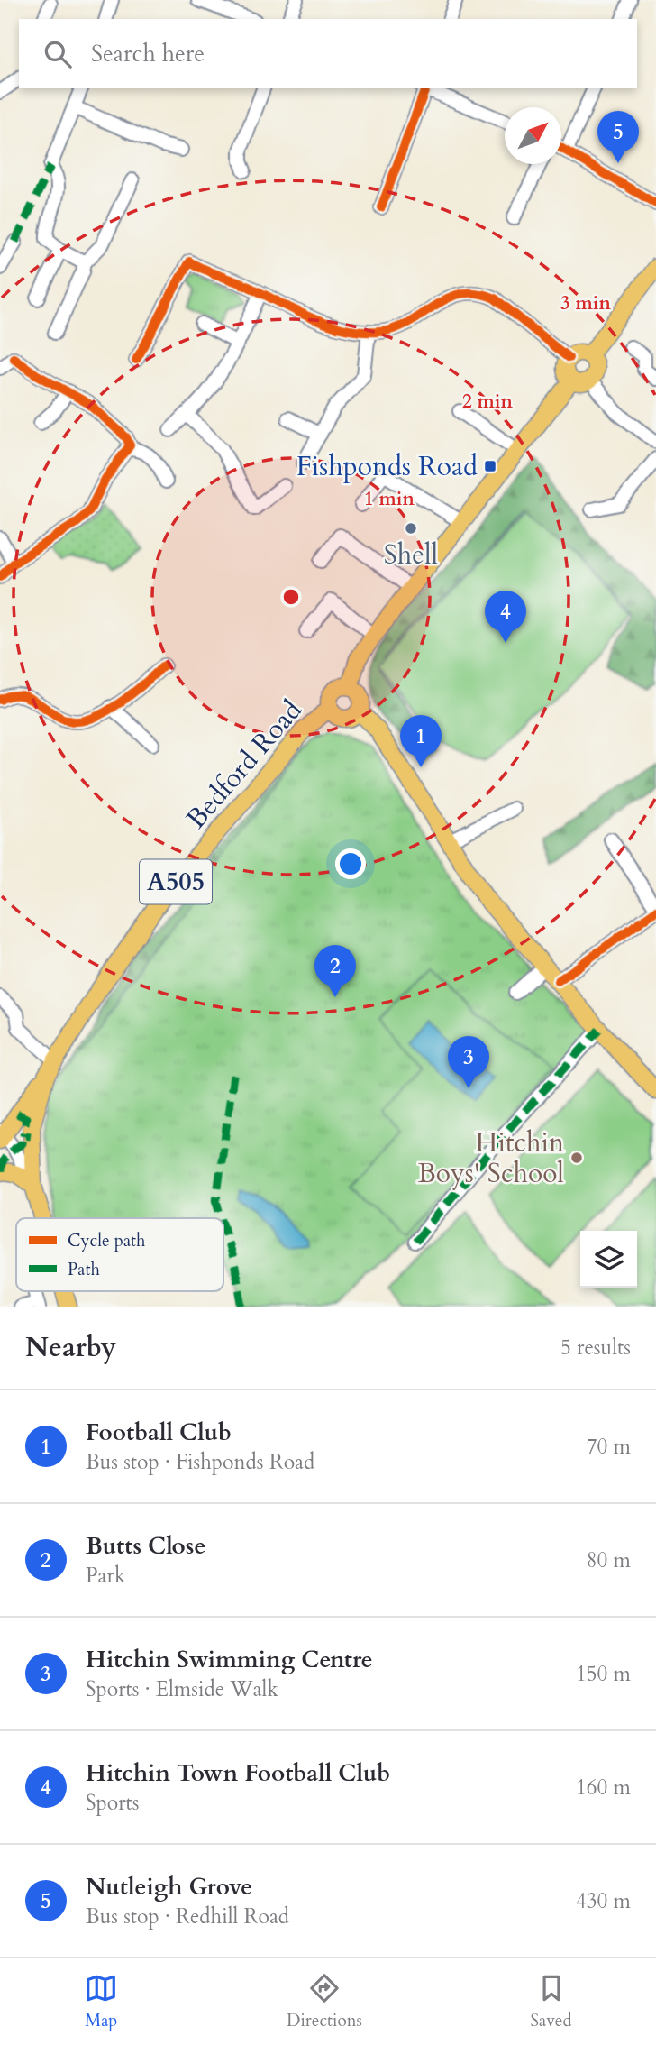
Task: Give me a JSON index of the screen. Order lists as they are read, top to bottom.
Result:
{
  "streets": {
    "main road": ["Bedford Road", "A505"]
  },
  "crossings": [
    ["Bedford Road", "A505"]
  ],
  "places": {
    "transit": ["Fishponds Road"],
    "other": ["Shell", "Hitchin Boys' School"]
  },
  "legend": ["Cycle path", "Path"],
  "north": "top right",
  "page": {
    "search": "Search here",
    "pins": [
      "5",
      "4",
      "1",
      "2",
      "3"
    ],
    "heading": ["Nearby", "5 results"],
    "list": [
      {
        "mark": "1",
        "name": "Football Club",
        "note": "Bus stop · Fishponds Road",
        "value": "70 m"
      },
      {
        "mark": "2",
        "name": "Butts Close",
        "note": "Park",
        "value": "80 m"
      },
      {
        "mark": "3",
        "name": "Hitchin Swimming Centre",
        "note": "Sports · Elmside Walk",
        "value": "150 m"
      },
      {
        "mark": "4",
        "name": "Hitchin Town Football Club",
        "note": "Sports",
        "value": "160 m"
      },
      {
        "mark": "5",
        "name": "Nutleigh Grove",
        "note": "Bus stop · Redhill Road",
        "value": "430 m"
      }
    ],
    "nav": ["Map", "Directions", "Saved"]
  },
  "rings": ["3 min", "2 min", "1 min"]
}
